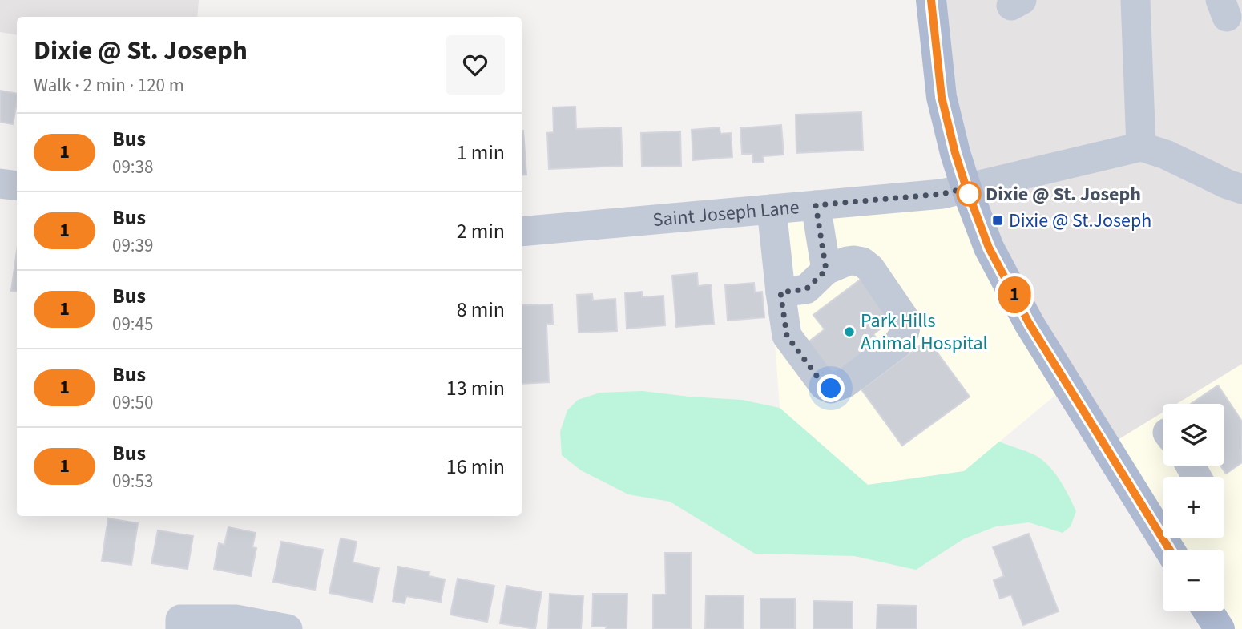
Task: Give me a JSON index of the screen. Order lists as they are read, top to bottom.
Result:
{
  "streets": {
    "street": ["Saint Joseph Lane"]
  },
  "places": {
    "other": ["Dixie @ St. Joseph", "Park Hills Animal Hospital"],
    "transit": ["Dixie @ St.Joseph"]
  },
  "lines": ["bus line 1"],
  "page": {
    "on_map": "1",
    "heading": ["Dixie @ St. Joseph", "Walk · 2 min · 120 m"],
    "list": [
      {
        "mark": "1",
        "name": "Bus",
        "note": "09:38",
        "value": "1 min"
      },
      {
        "mark": "1",
        "name": "Bus",
        "note": "09:39",
        "value": "2 min"
      },
      {
        "mark": "1",
        "name": "Bus",
        "note": "09:45",
        "value": "8 min"
      },
      {
        "mark": "1",
        "name": "Bus",
        "note": "09:50",
        "value": "13 min"
      },
      {
        "mark": "1",
        "name": "Bus",
        "note": "09:53",
        "value": "16 min"
      }
    ],
    "map_buttons": ["+", "−"]
  }
}
